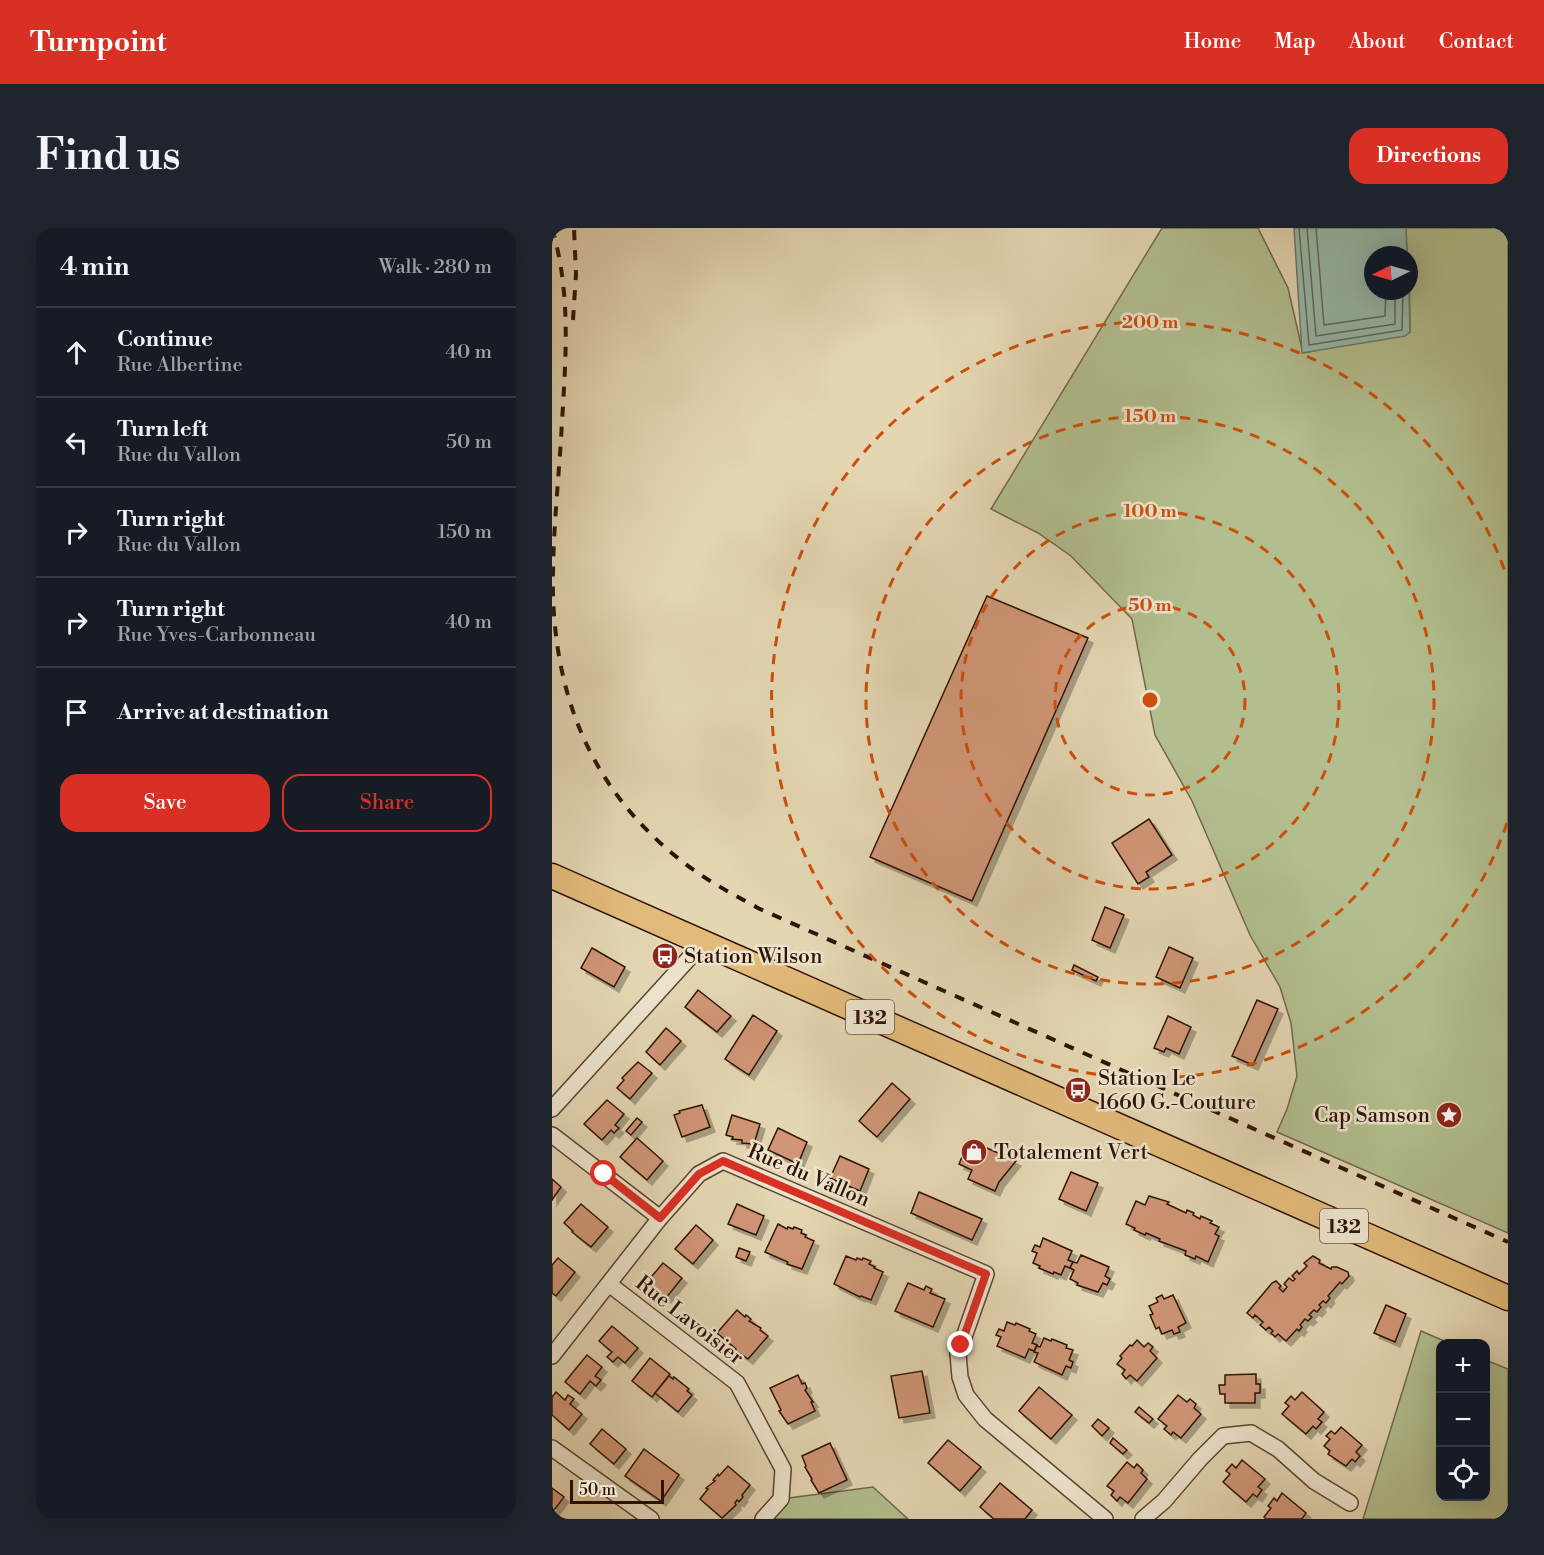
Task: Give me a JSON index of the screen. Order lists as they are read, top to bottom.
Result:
{
  "streets": {
    "main road": ["132"],
    "street": ["Rue du Vallon", "Rue Lavoisier"]
  },
  "crossings": [
    ["Rue du Vallon", "Rue Lavoisier"]
  ],
  "places": {
    "bus stop": ["Station Wilson", "Station Le 1660 G.-Couture"],
    "place": ["Cap Samson"],
    "shop": ["Totalement Vert"]
  },
  "scale_bar": "50 m",
  "north": "left",
  "page": {
    "header": "Turnpoint",
    "nav": [
      "Home",
      "Map",
      "About",
      "Contact"
    ],
    "buttons": [
      "Directions",
      ["Save", "Share"]
    ],
    "title": "Find us",
    "heading": ["4 min", "Walk · 280 m"],
    "list": [
      ["Continue", "Rue Albertine", "40 m"],
      ["Turn left", "Rue du Vallon", "50 m"],
      ["Turn right", "Rue du Vallon", "150 m"],
      ["Turn right", "Rue Yves-Carbonneau", "40 m"],
      "Arrive at destination"
    ],
    "map_buttons": ["+", "−"],
    "scale": "50 m"
  },
  "rings": [
    "200 m",
    "150 m",
    "100 m",
    "50 m"
  ]
}
